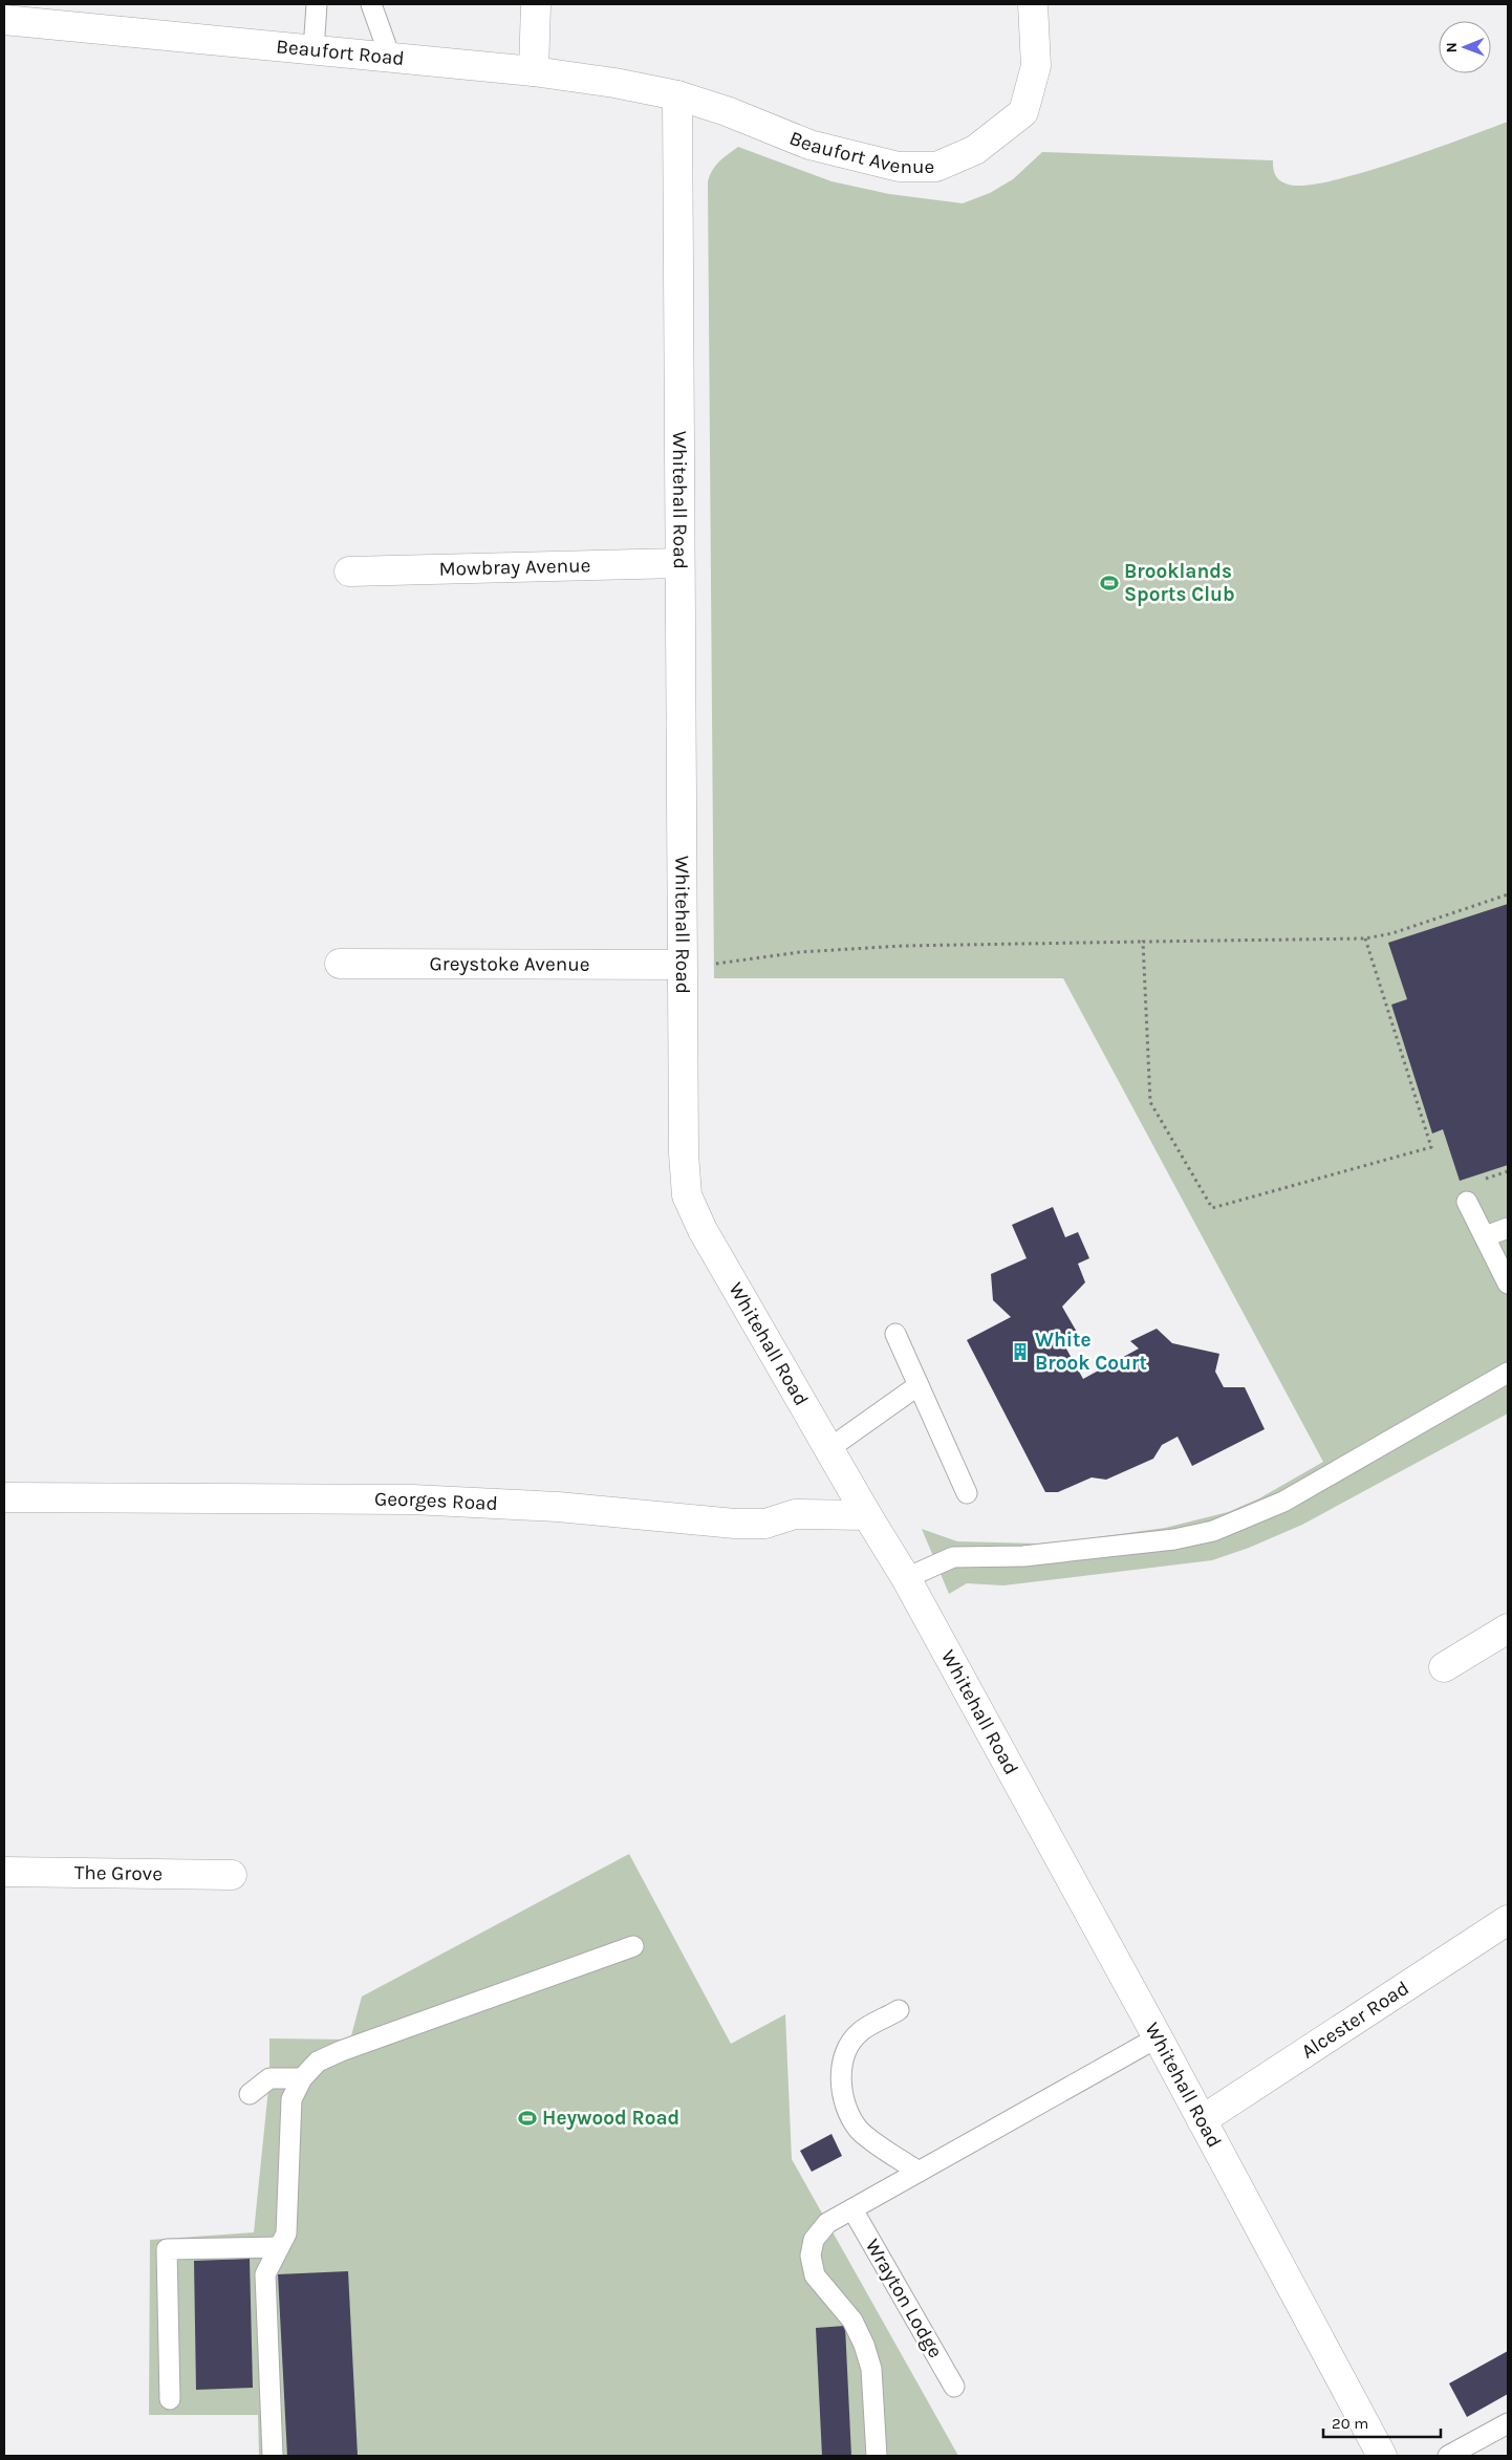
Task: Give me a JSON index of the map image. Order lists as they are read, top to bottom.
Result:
{
  "streets": {
    "street": [
      "Beaufort Road",
      "Beaufort Avenue",
      "Whitehall Road",
      "Mowbray Avenue",
      "Greystoke Avenue",
      "Georges Road",
      "The Grove",
      "Alcester Road"
    ],
    "lane": ["Wrayton Lodge"]
  },
  "crossings": [
    ["Beaufort Road", "Beaufort Avenue"],
    ["Beaufort Road", "Whitehall Road"],
    ["Beaufort Avenue", "Whitehall Road"],
    ["Whitehall Road", "Mowbray Avenue"],
    ["Whitehall Road", "Greystoke Avenue"],
    ["Whitehall Road", "Georges Road"],
    ["Whitehall Road", "Alcester Road"]
  ],
  "places": {
    "sports": ["Brooklands Sports Club", "Heywood Road"],
    "building": ["White Brook Court"]
  },
  "scale_bar": "20 m",
  "north": "left"
}
